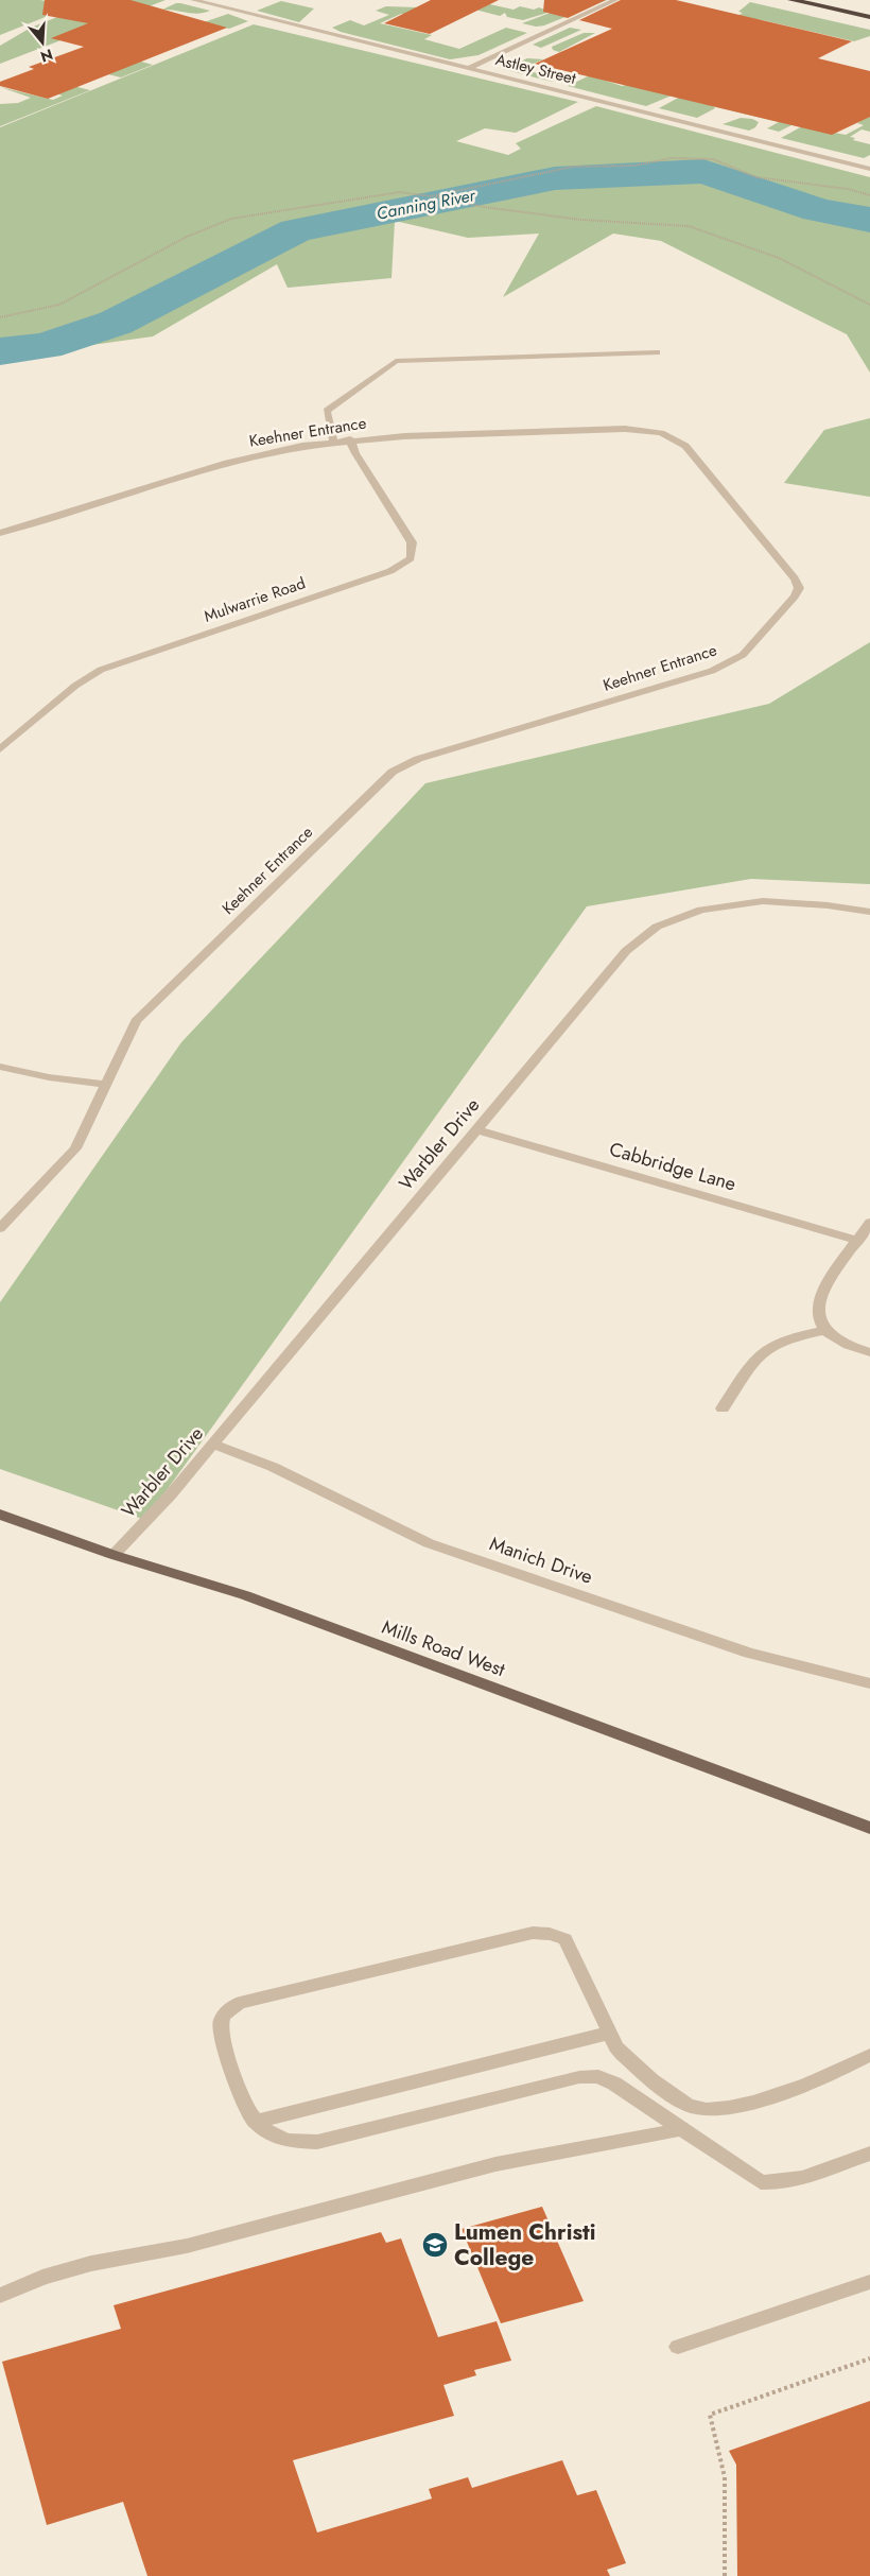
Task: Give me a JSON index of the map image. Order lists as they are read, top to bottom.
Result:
{
  "streets": {
    "main road": ["Mills Road West"],
    "street": [
      "Astley Street",
      "Keehner Entrance",
      "Mulwarrie Road",
      "Warbler Drive",
      "Cabbridge Lane",
      "Manich Drive"
    ]
  },
  "crossings": [
    ["Keehner Entrance", "Mulwarrie Road"],
    ["Warbler Drive", "Cabbridge Lane"],
    ["Warbler Drive", "Manich Drive"],
    ["Warbler Drive", "Mills Road West"]
  ],
  "water": ["Canning River"],
  "places": {
    "school or university": ["Lumen Christi College"]
  },
  "north": "bottom"
}
